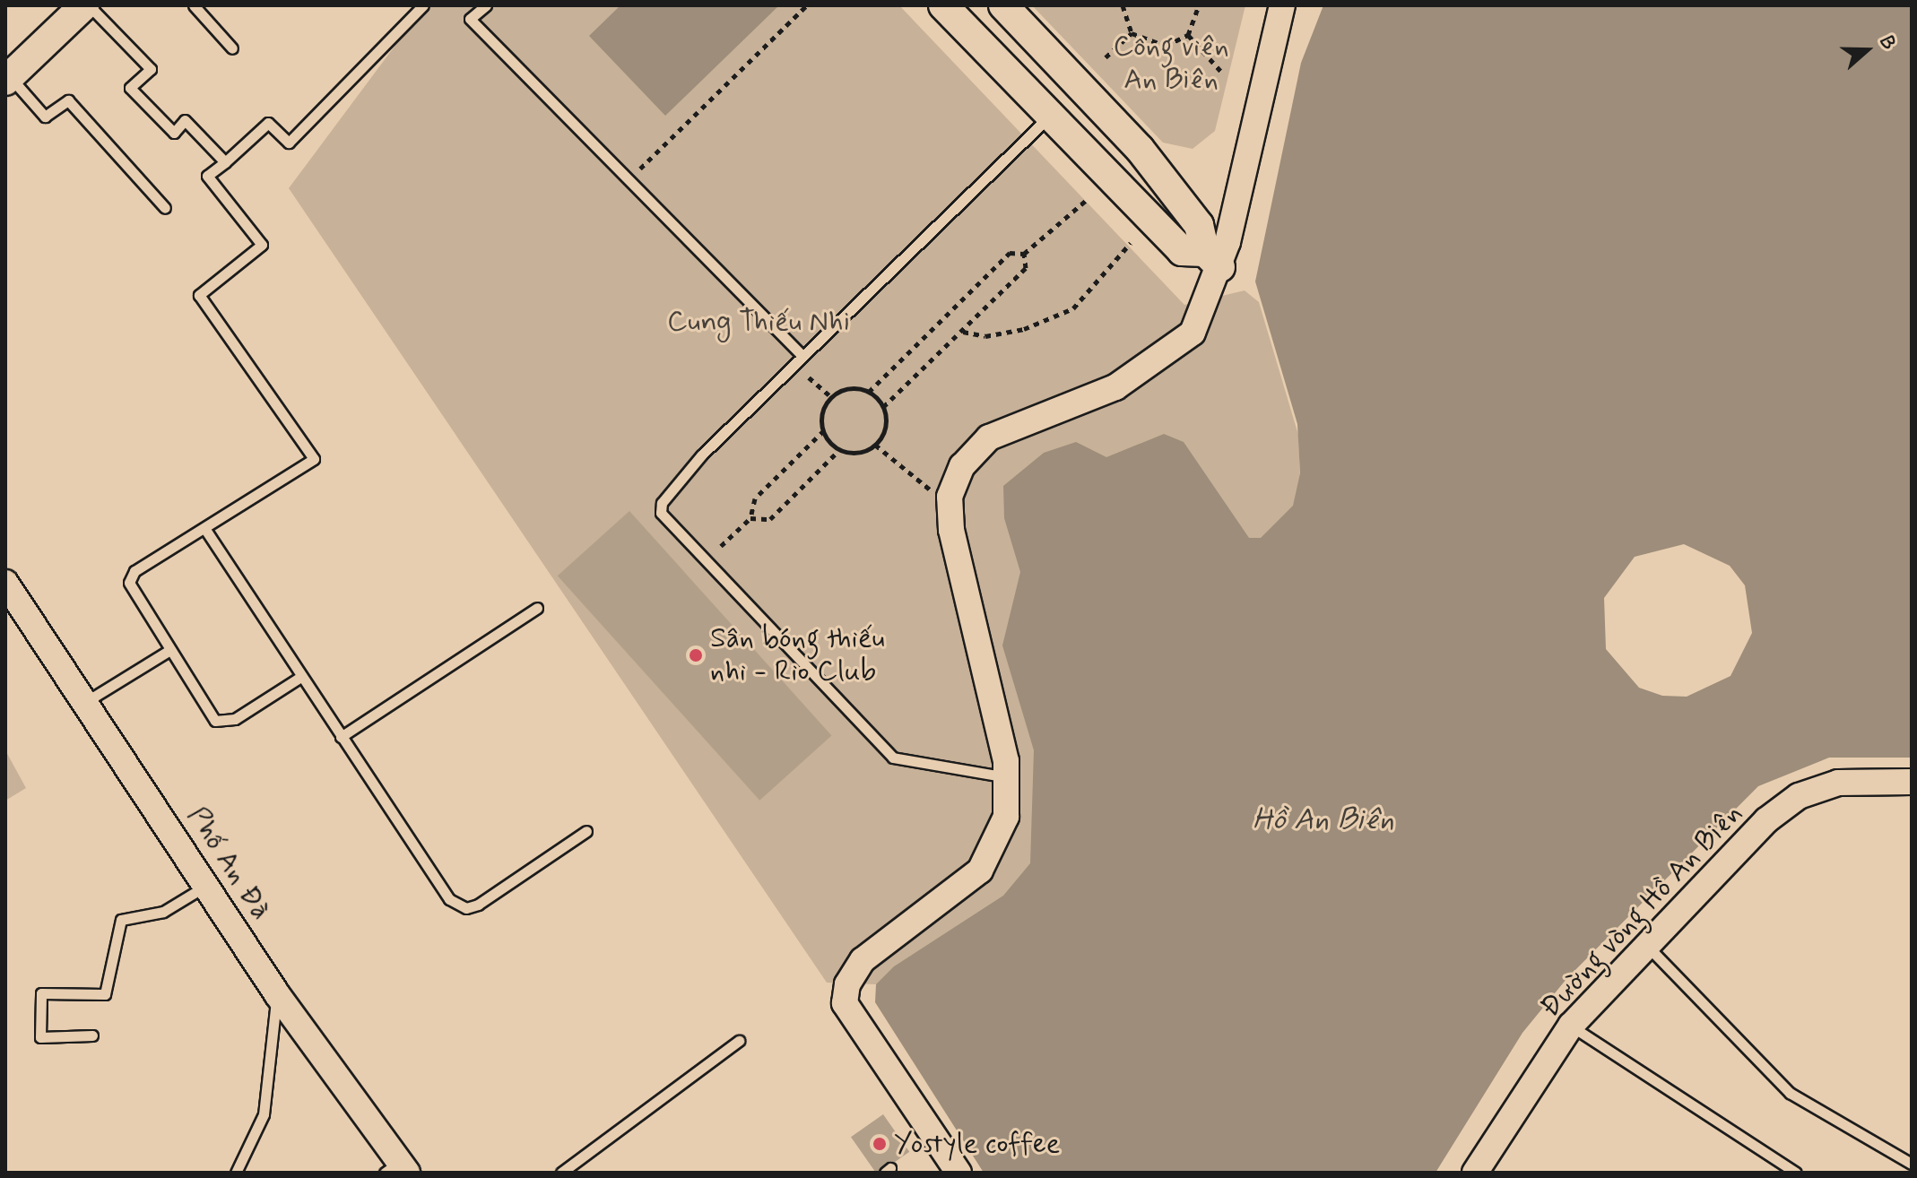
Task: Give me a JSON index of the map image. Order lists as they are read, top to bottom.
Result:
{
  "streets": {
    "street": ["Phố An Đà", "Đường vòng Hồ An Biên"]
  },
  "water": ["Hồ An Biên"],
  "parks": ["Công viên An Biên", "Cung Thiếu Nhi"],
  "places": ["Sân bóng thiếu nhi - Rio Club", "Yostyle coffee"],
  "north": "right"
}
